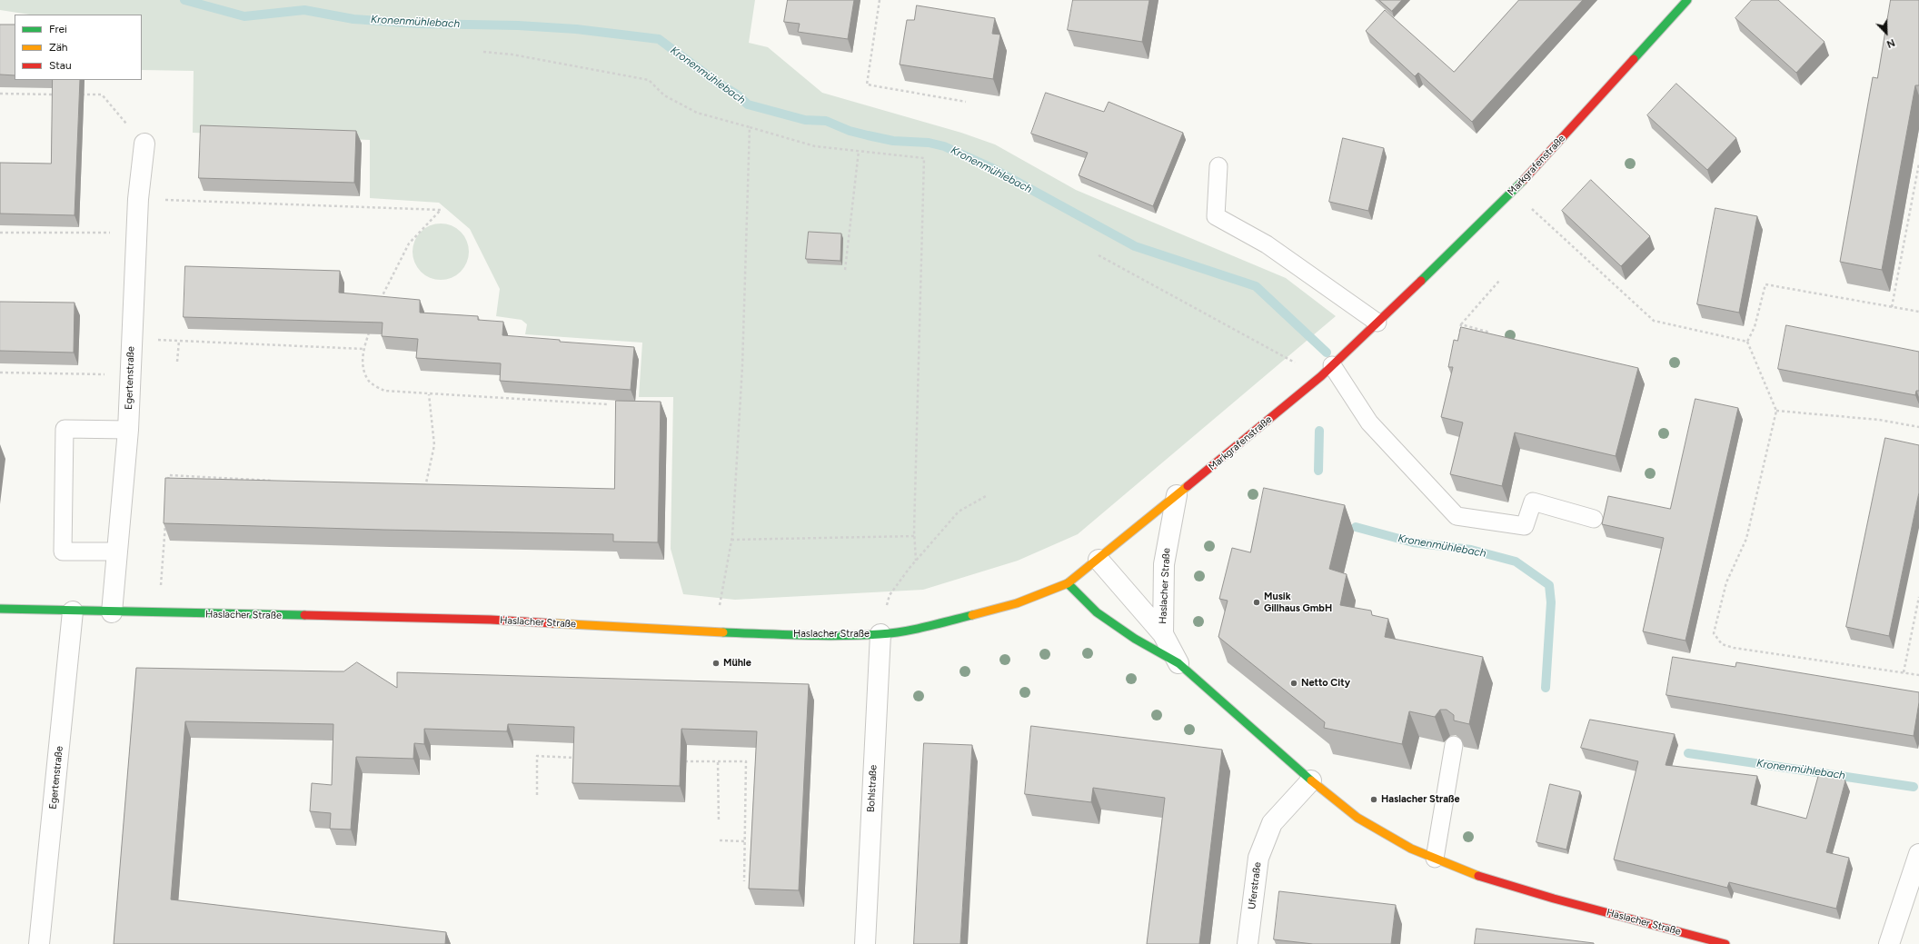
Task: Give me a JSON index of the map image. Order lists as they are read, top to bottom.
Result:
{
  "streets": {
    "street": [
      "Markgrafenstraße",
      "Egertenstraße",
      "Haslacher Straße",
      "Bohlstraße",
      "Uferstraße"
    ]
  },
  "crossings": [
    ["Markgrafenstraße", "Haslacher Straße"],
    ["Egertenstraße", "Haslacher Straße"],
    ["Haslacher Straße", "Bohlstraße"],
    ["Haslacher Straße", "Uferstraße"]
  ],
  "water": ["Kronenmühlebach"],
  "places": [
    "Musik Gillhaus GmbH",
    "Mühle",
    "Netto City",
    "Haslacher Straße"
  ],
  "legend": ["Frei", "Zäh", "Stau"],
  "north": "bottom right"
}
